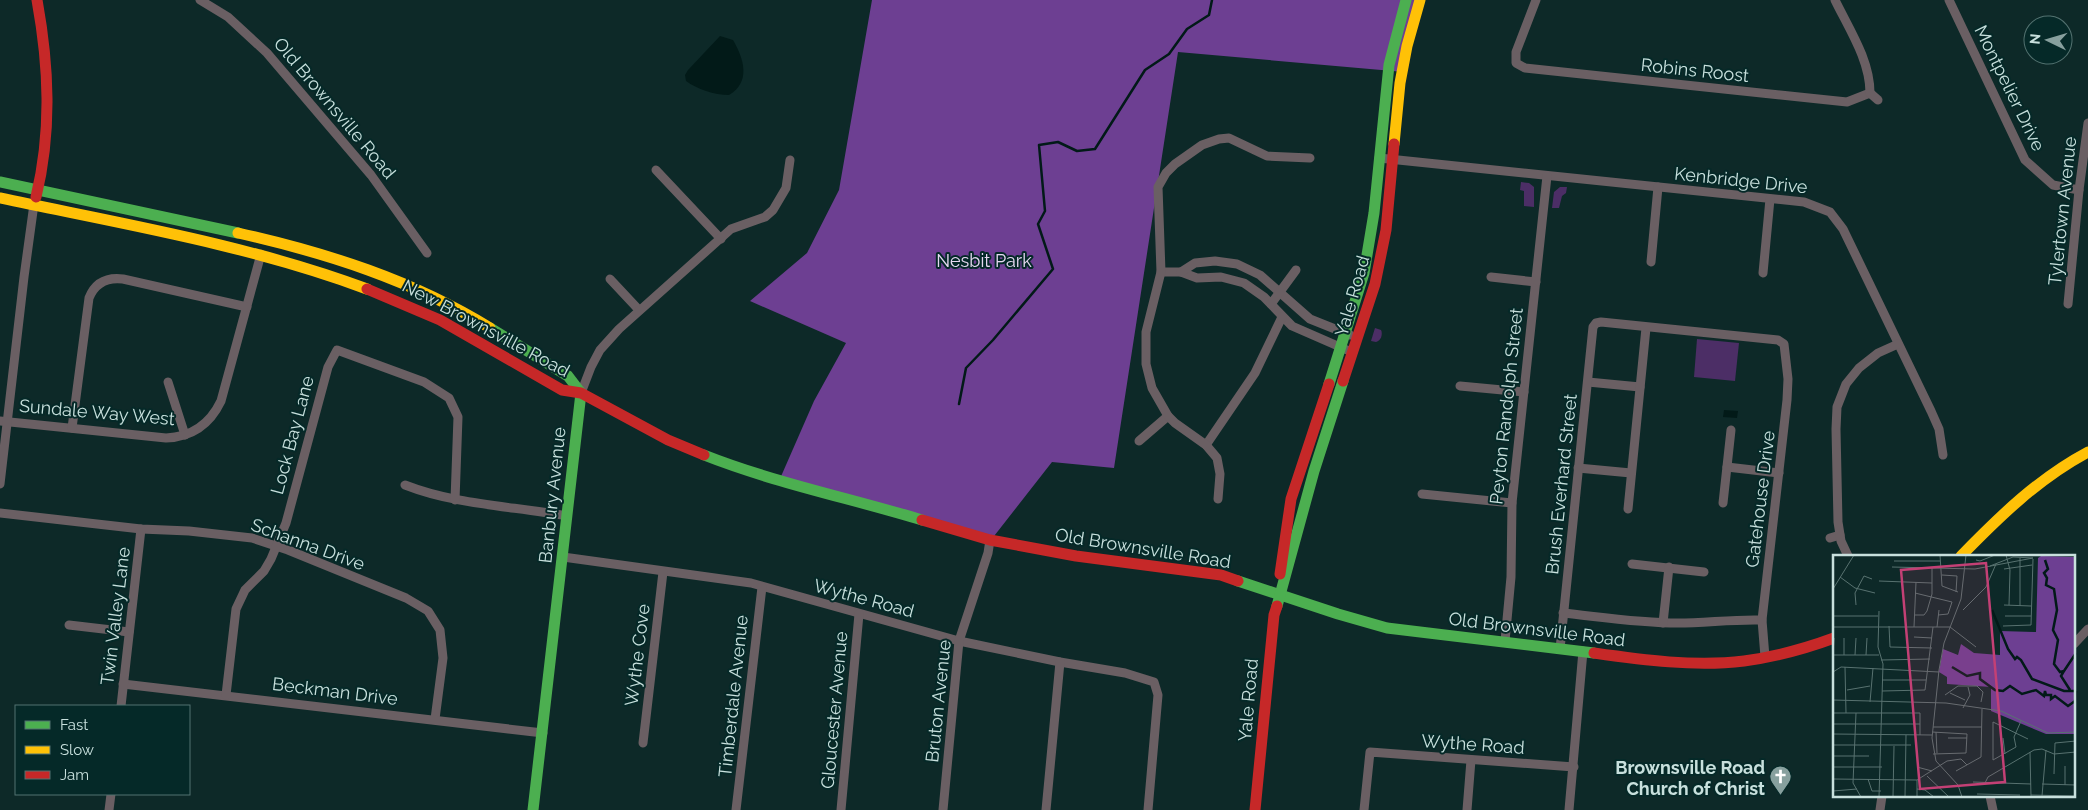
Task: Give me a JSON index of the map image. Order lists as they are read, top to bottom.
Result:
{
  "streets": {
    "main road": [
      "Old Brownsville Road",
      "Yale Road",
      "New Brownsville Road",
      "Banbury Avenue"
    ],
    "street": [
      "Robins Roost",
      "Montpelier Drive",
      "Kenbridge Drive",
      "Tylertown Avenue",
      "Peyton Randolph Street",
      "Sundale Way West",
      "Lock Bay Lane",
      "Brush Everhard Street",
      "Gatehouse Drive",
      "Schanna Drive",
      "Wythe Road",
      "Twin Valley Lane",
      "Wythe Cove",
      "Beckman Drive",
      "Timberdale Avenue",
      "Bruton Avenue",
      "Gloucester Avenue"
    ]
  },
  "crossings": [
    ["Montpelier Drive", "Tylertown Avenue"],
    ["Old Brownsville Road", "Yale Road"],
    ["Old Brownsville Road", "New Brownsville Road"],
    ["Old Brownsville Road", "Peyton Randolph Street"],
    ["Old Brownsville Road", "Brush Everhard Street"],
    ["Old Brownsville Road", "Banbury Avenue"],
    ["Old Brownsville Road", "Gatehouse Drive"],
    ["Old Brownsville Road", "Bruton Avenue"],
    ["Kenbridge Drive", "Yale Road"],
    ["Kenbridge Drive", "Peyton Randolph Street"],
    ["New Brownsville Road", "Banbury Avenue"],
    ["Lock Bay Lane", "Schanna Drive"],
    ["Lock Bay Lane", "Beckman Drive"],
    ["Brush Everhard Street", "Gatehouse Drive"],
    ["Banbury Avenue", "Wythe Road"],
    ["Banbury Avenue", "Beckman Drive"],
    ["Schanna Drive", "Twin Valley Lane"],
    ["Schanna Drive", "Beckman Drive"],
    ["Wythe Road", "Wythe Cove"],
    ["Wythe Road", "Timberdale Avenue"],
    ["Wythe Road", "Bruton Avenue"],
    ["Wythe Road", "Gloucester Avenue"],
    ["Twin Valley Lane", "Beckman Drive"]
  ],
  "parks": ["Nesbit Park"],
  "places": {
    "church": ["Brownsville Road Church of Christ"]
  },
  "legend": ["Fast", "Slow", "Jam"],
  "north": "left"
}
